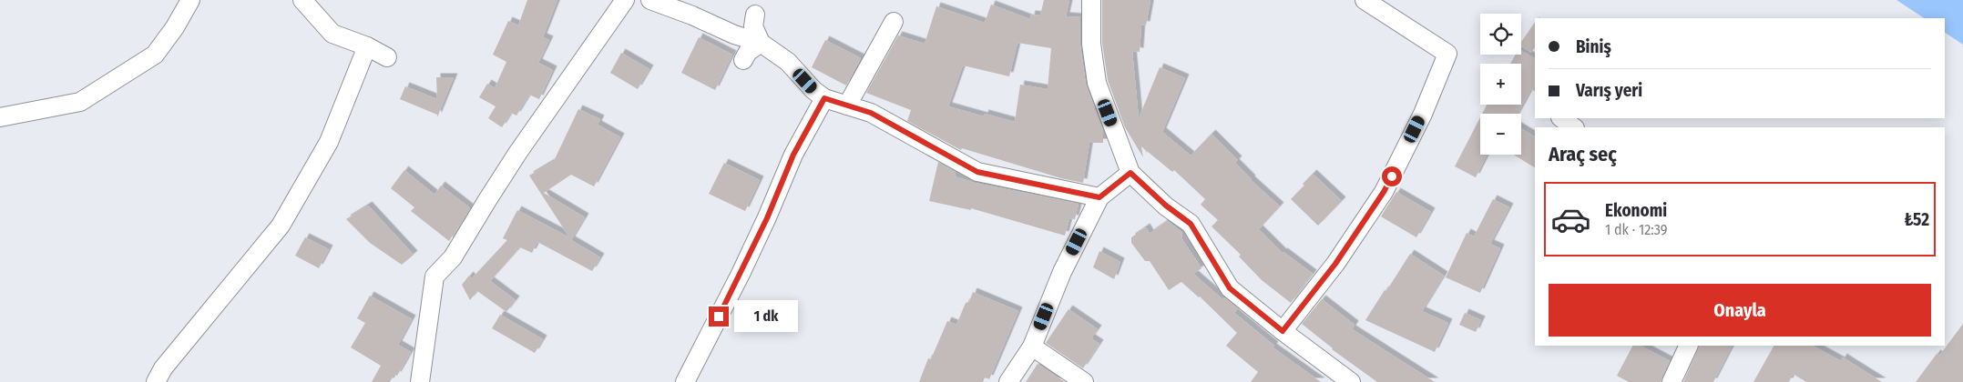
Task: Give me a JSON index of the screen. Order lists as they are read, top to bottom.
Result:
{
  "page": {
    "map_buttons": ["+", "−"],
    "banner": ["Biniş", "Varış yeri"],
    "heading": "Araç seç",
    "list": [
      {
        "name": "Ekonomi",
        "note": "1 dk · 12:39",
        "value": "₺52"
      }
    ],
    "buttons": "Onayla",
    "bubble": "1 dk"
  }
}
